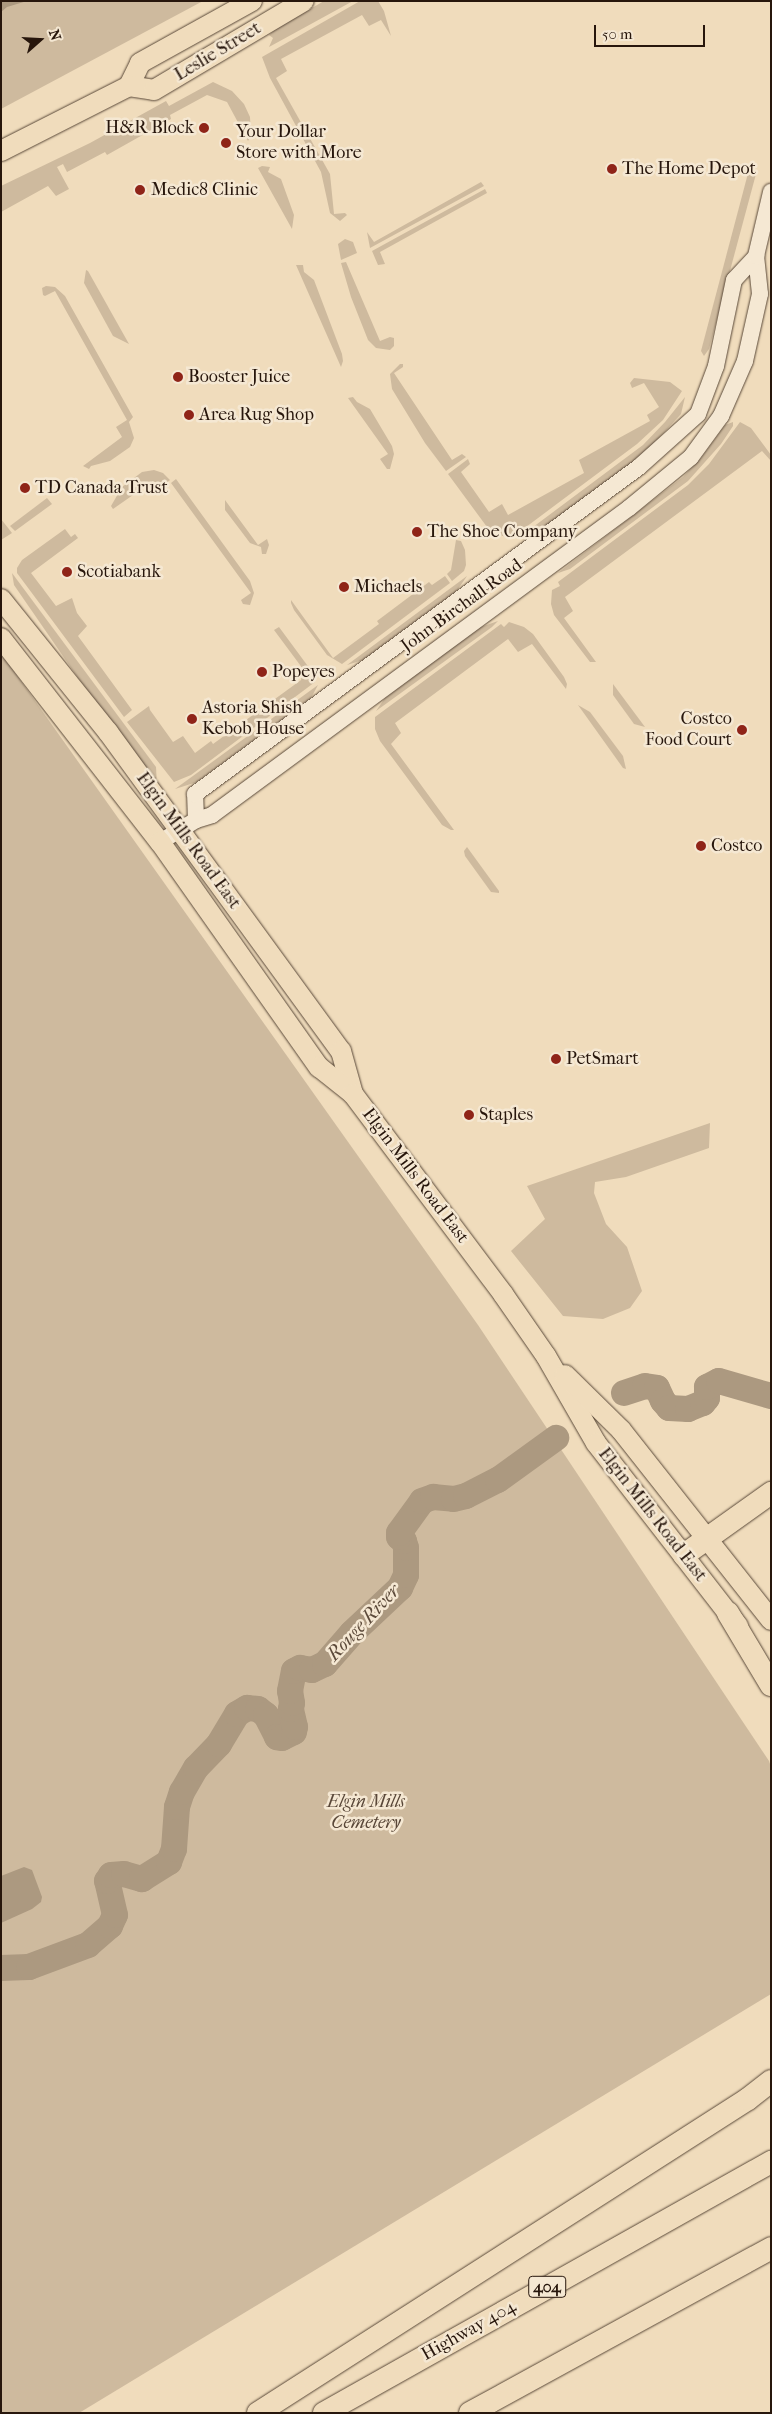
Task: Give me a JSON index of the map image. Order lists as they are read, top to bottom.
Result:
{
  "streets": {
    "highway": ["404", "Highway 404"],
    "main road": ["Leslie Street", "Elgin Mills Road East"],
    "street": ["John Birchall Road"]
  },
  "crossings": [
    ["John Birchall Road", "Elgin Mills Road East"]
  ],
  "water": ["Rouge River"],
  "parks": ["Elgin Mills Cemetery"],
  "places": [
    "H&R Block",
    "Your Dollar Store with More",
    "The Home Depot",
    "Medic8 Clinic",
    "Booster Juice",
    "Area Rug Shop",
    "TD Canada Trust",
    "The Shoe Company",
    "Scotiabank",
    "Michaels",
    "Popeyes",
    "Astoria Shish Kebob House",
    "Costco Food Court",
    "Costco",
    "PetSmart",
    "Staples"
  ],
  "scale_bar": "50 m",
  "north": "right"
}
